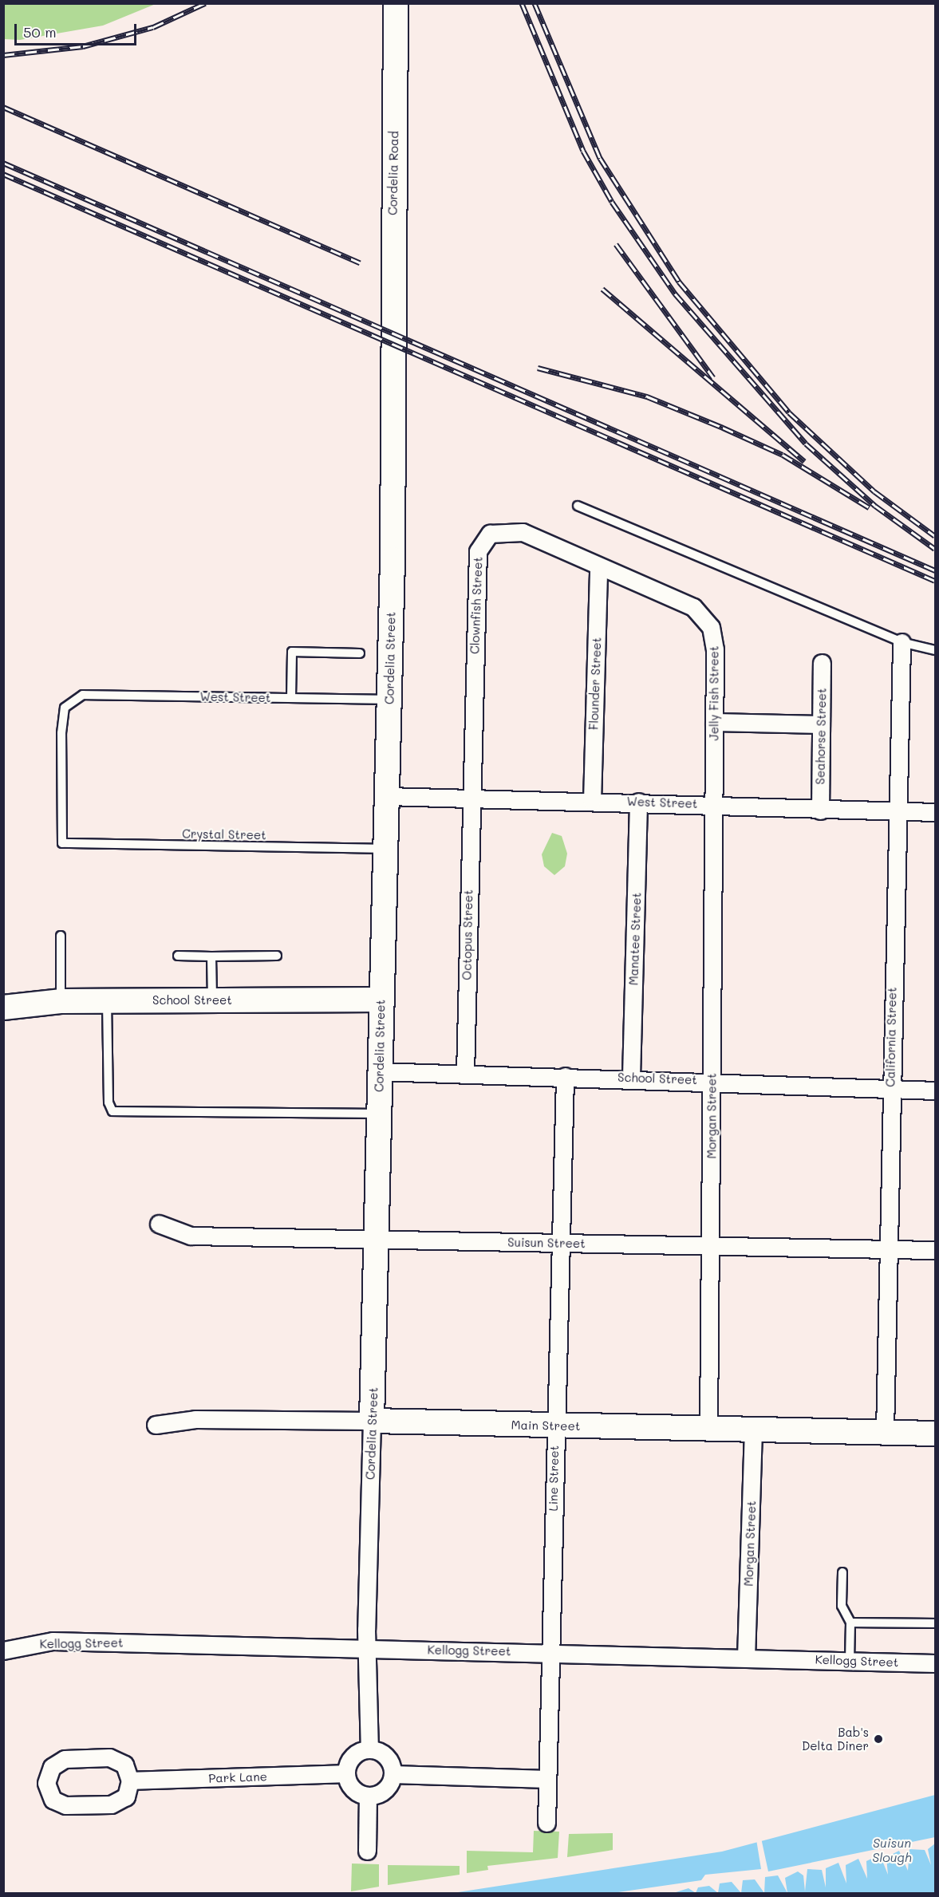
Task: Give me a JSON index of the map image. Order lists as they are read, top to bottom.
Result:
{
  "streets": {
    "main road": [
      "Cordelia Road",
      "Cordelia Street",
      "School Street",
      "Main Street"
    ],
    "street": [
      "Clownfish Street",
      "Flounder Street",
      "Jelly Fish Street",
      "West Street",
      "Seahorse Street",
      "Octopus Street",
      "Manatee Street",
      "California Street",
      "Morgan Street",
      "Suisun Street",
      "Line Street",
      "Kellogg Street",
      "Park Lane"
    ],
    "lane": ["Crystal Street"]
  },
  "crossings": [
    ["Cordelia Road", "Cordelia Street"],
    ["Clownfish Street", "Flounder Street"],
    ["Clownfish Street", "Jelly Fish Street"],
    ["Clownfish Street", "West Street"],
    ["Clownfish Street", "Octopus Street"],
    ["Cordelia Street", "West Street"],
    ["Cordelia Street", "Crystal Street"],
    ["Cordelia Street", "School Street"],
    ["Cordelia Street", "Suisun Street"],
    ["Cordelia Street", "Main Street"],
    ["Cordelia Street", "Kellogg Street"],
    ["Cordelia Street", "Park Lane"],
    ["Flounder Street", "Jelly Fish Street"],
    ["Flounder Street", "West Street"],
    ["Jelly Fish Street", "West Street"],
    ["Jelly Fish Street", "Morgan Street"],
    ["West Street", "Seahorse Street"],
    ["West Street", "Crystal Street"],
    ["West Street", "Octopus Street"],
    ["West Street", "Manatee Street"],
    ["West Street", "California Street"],
    ["West Street", "Morgan Street"],
    ["Octopus Street", "School Street"],
    ["Manatee Street", "School Street"],
    ["School Street", "California Street"],
    ["School Street", "Morgan Street"],
    ["School Street", "Line Street"],
    ["California Street", "Suisun Street"],
    ["California Street", "Main Street"],
    ["Morgan Street", "Suisun Street"],
    ["Morgan Street", "Main Street"],
    ["Morgan Street", "Kellogg Street"],
    ["Suisun Street", "Line Street"],
    ["Main Street", "Line Street"],
    ["Line Street", "Kellogg Street"]
  ],
  "water": ["Suisun Slough"],
  "places": ["Bab's Delta Diner"],
  "scale_bar": "50 m"
}
